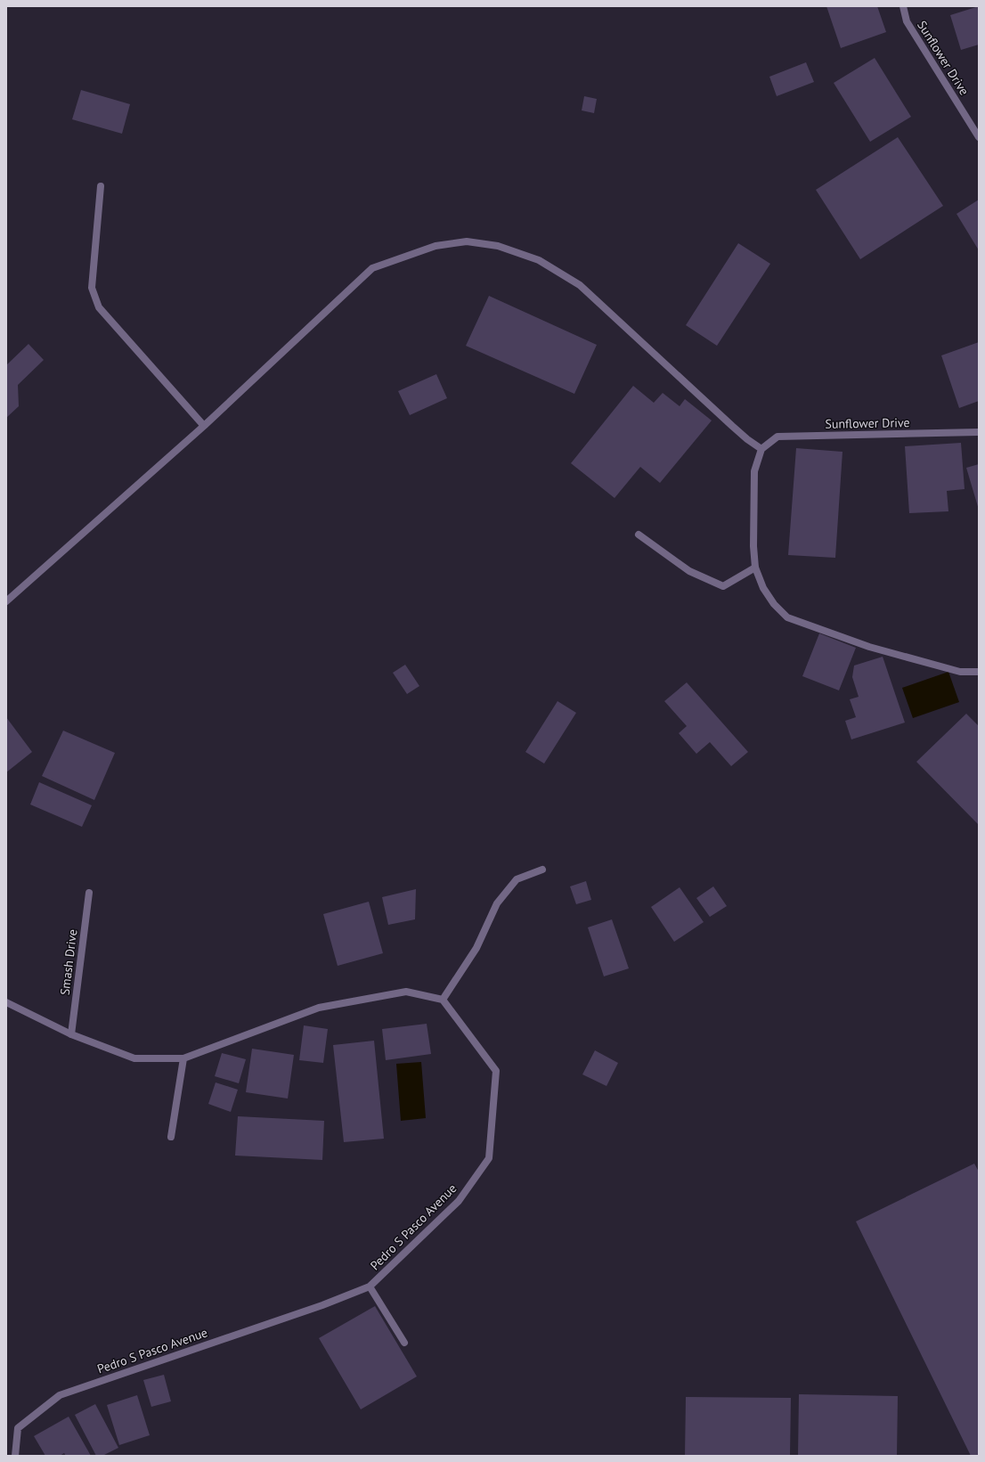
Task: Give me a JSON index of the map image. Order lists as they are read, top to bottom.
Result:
{
  "streets": {
    "street": ["Sunflower Drive", "Smash Drive", "Pedro S Pasco Avenue"]
  }
}
